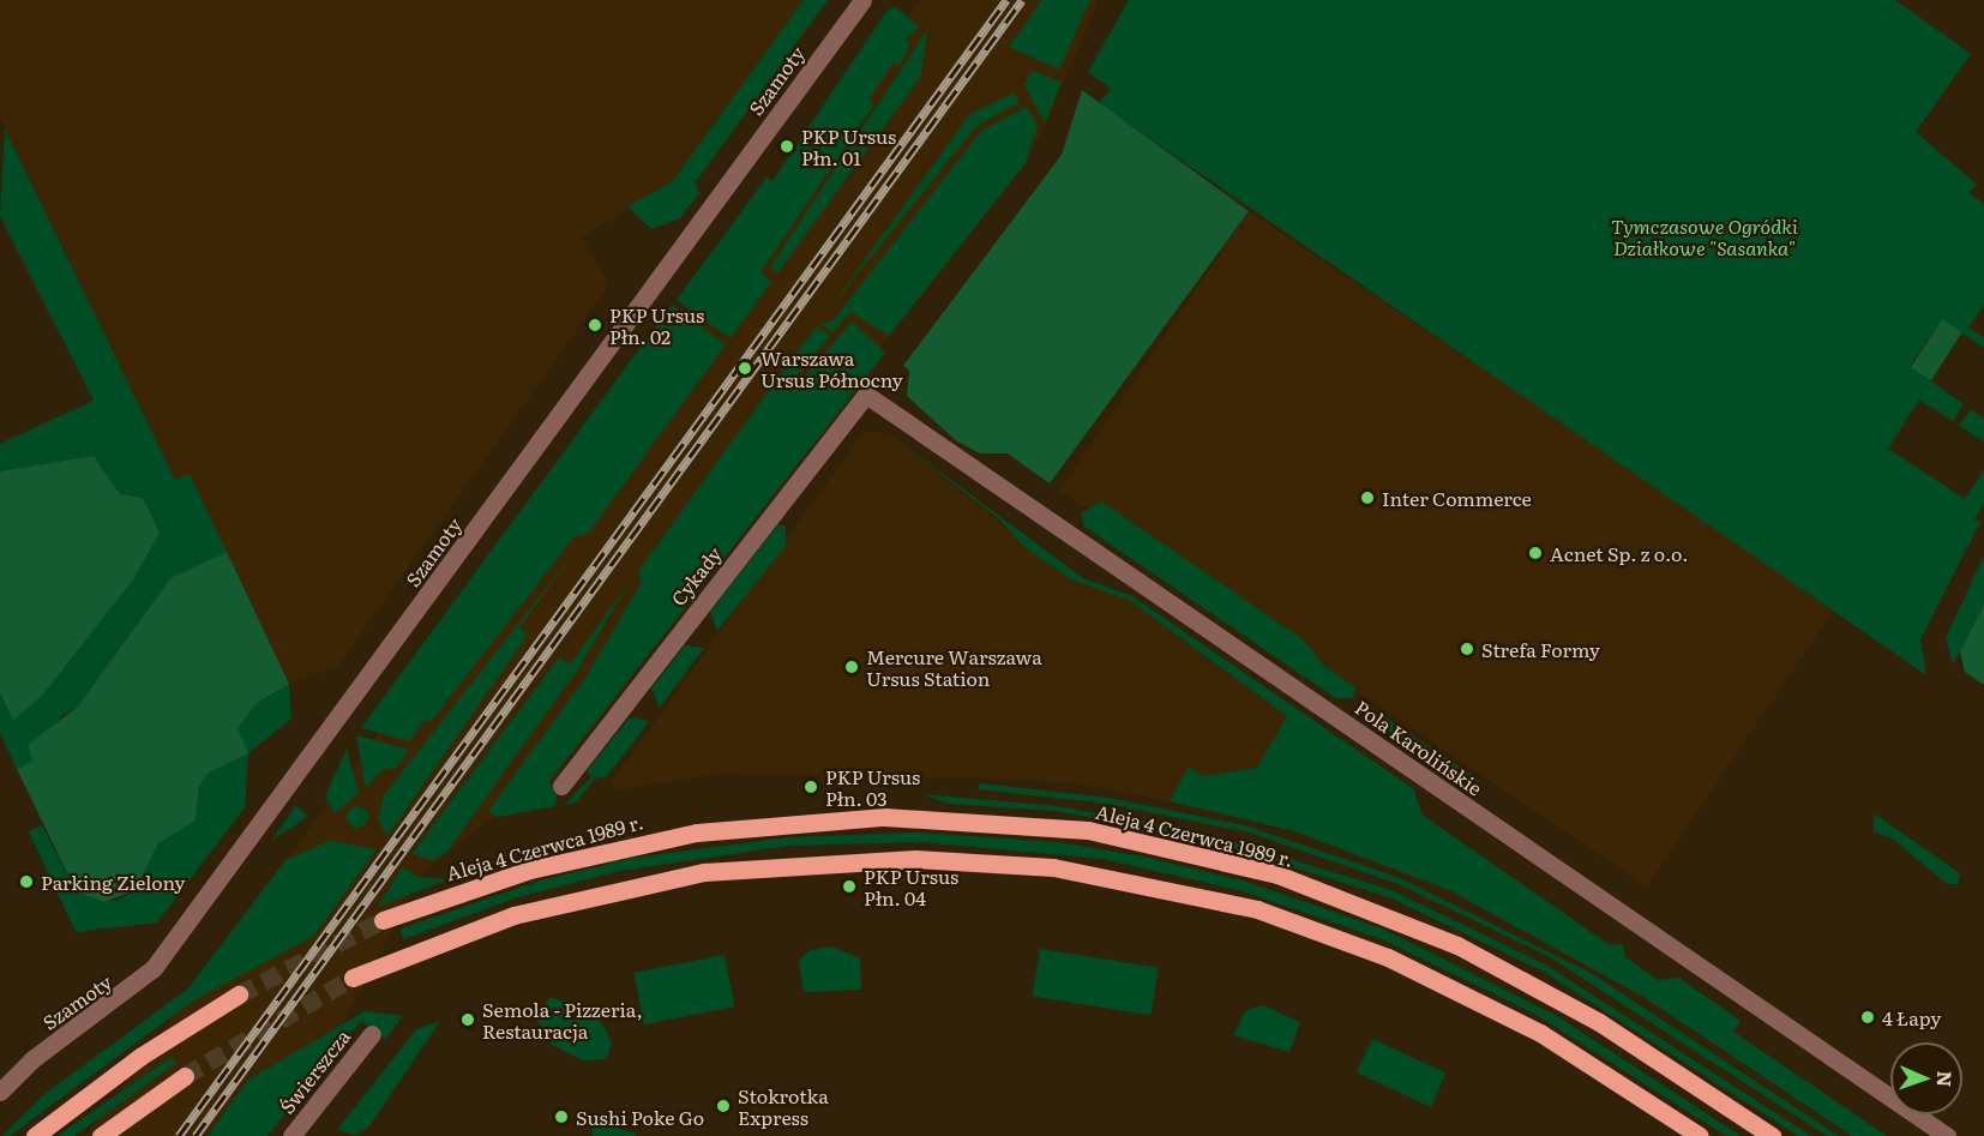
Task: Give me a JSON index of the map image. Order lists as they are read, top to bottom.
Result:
{
  "streets": {
    "main road": ["Aleja 4 Czerwca 1989 r."],
    "street": [
      "Szamoty",
      "Cykady",
      "Pola Karolińskie",
      "Świerszcza"
    ]
  },
  "crossings": [
    ["Cykady", "Pola Karolińskie"]
  ],
  "parks": ["Tymczasowe Ogródki Działkowe \"Sasanka\""],
  "places": [
    "PKP Ursus Płn. 01",
    "PKP Ursus Płn. 02",
    "Warszawa Ursus Północny",
    "Inter Commerce",
    "Acnet Sp. z o.o.",
    "Strefa Formy",
    "Mercure Warszawa Ursus Station",
    "PKP Ursus Płn. 03",
    "Parking Zielony",
    "PKP Ursus Płn. 04",
    "4 Łapy",
    "Semola - Pizzeria, Restauracja",
    "Stokrotka Express",
    "Sushi Poke Go"
  ],
  "north": "right"
}
